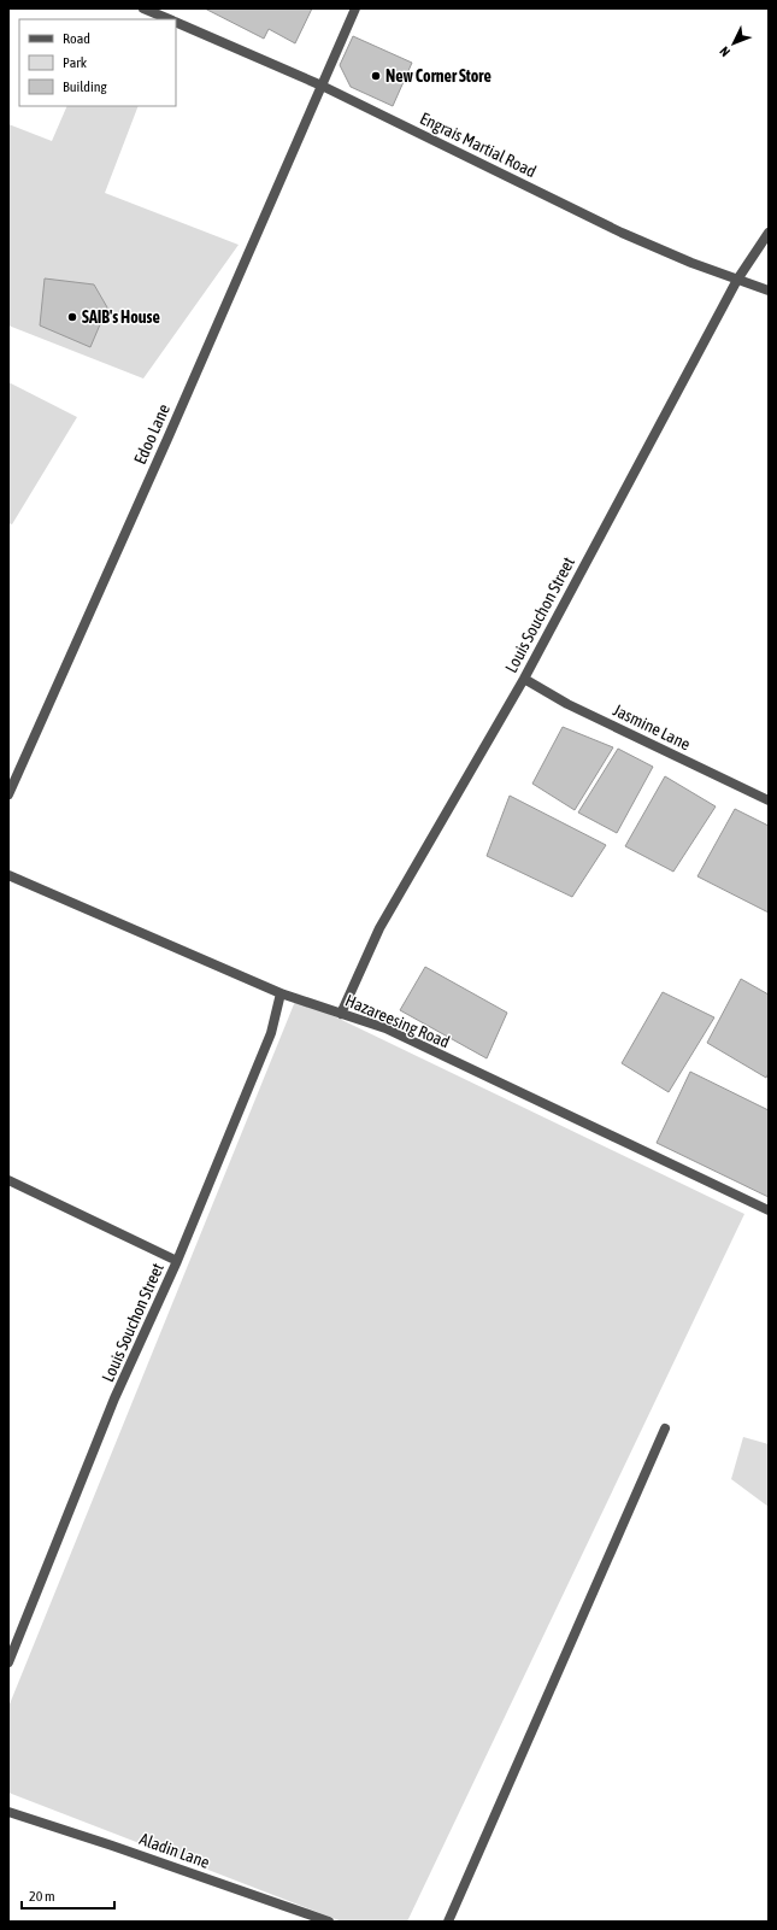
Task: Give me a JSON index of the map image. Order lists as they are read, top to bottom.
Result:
{
  "streets": {
    "street": [
      "Engrais Martial Road",
      "Edoo Lane",
      "Louis Souchon Street",
      "Jasmine Lane",
      "Hazareesing Road",
      "Aladin Lane"
    ]
  },
  "crossings": [
    ["Engrais Martial Road", "Edoo Lane"],
    ["Engrais Martial Road", "Louis Souchon Street"],
    ["Louis Souchon Street", "Jasmine Lane"],
    ["Louis Souchon Street", "Hazareesing Road"]
  ],
  "places": ["New Corner Store", "SAIB's House"],
  "legend": ["Road", "Park", "Building"],
  "scale_bar": "20 m",
  "north": "bottom left"
}
